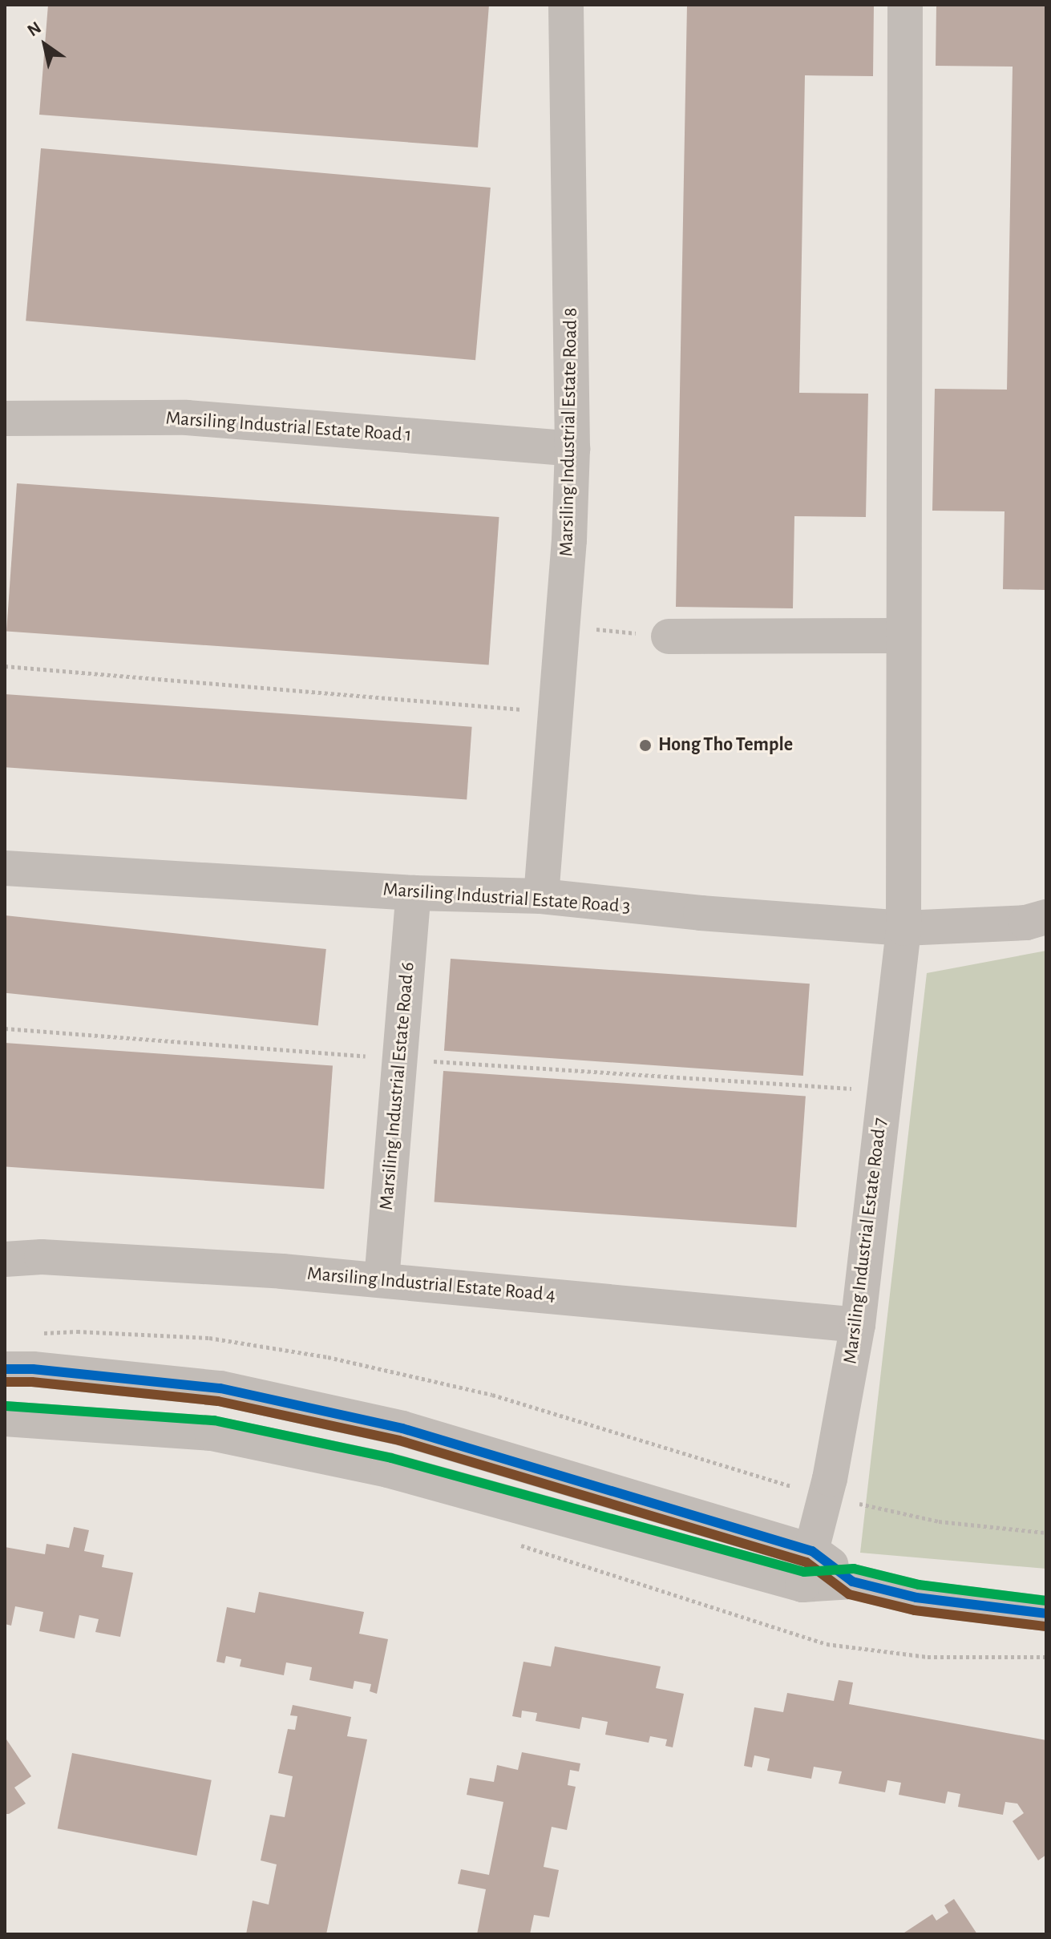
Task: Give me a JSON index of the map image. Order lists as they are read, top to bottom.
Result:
{
  "streets": {
    "street": [
      "Marsiling Industrial Estate Road 1",
      "Marsiling Industrial Estate Road 8",
      "Marsiling Industrial Estate Road 3",
      "Marsiling Industrial Estate Road 6",
      "Marsiling Industrial Estate Road 7",
      "Marsiling Industrial Estate Road 4"
    ]
  },
  "crossings": [
    ["Marsiling Industrial Estate Road 1", "Marsiling Industrial Estate Road 8"],
    ["Marsiling Industrial Estate Road 8", "Marsiling Industrial Estate Road 3"],
    ["Marsiling Industrial Estate Road 3", "Marsiling Industrial Estate Road 6"],
    ["Marsiling Industrial Estate Road 3", "Marsiling Industrial Estate Road 7"],
    ["Marsiling Industrial Estate Road 6", "Marsiling Industrial Estate Road 4"],
    ["Marsiling Industrial Estate Road 7", "Marsiling Industrial Estate Road 4"]
  ],
  "places": ["Hong Tho Temple"],
  "north": "top left"
}
